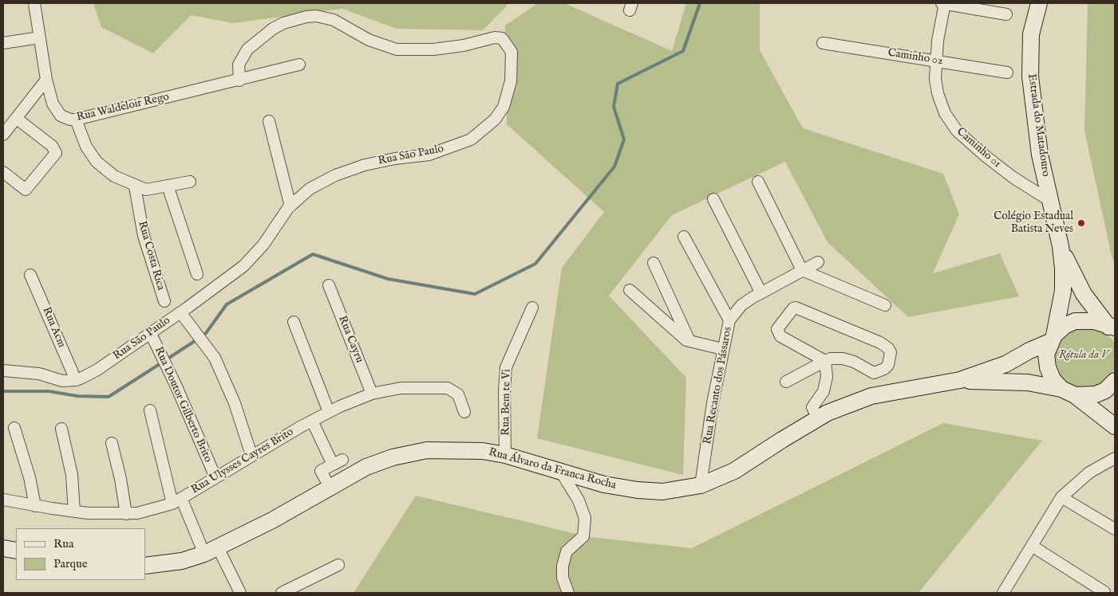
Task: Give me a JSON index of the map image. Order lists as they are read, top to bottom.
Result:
{
  "streets": {
    "main road": ["Estrada do Matadouro", "Rua Álvaro da Franca Rocha"],
    "street": [
      "Caminho 02",
      "Rua Waldeloir Rego",
      "Caminho 01",
      "Rua São Paulo",
      "Rua Costa Rica",
      "Rua Acm",
      "Rua Cayru",
      "Rua Recanto dos Pássaros",
      "Rua Bem te Vi",
      "Rua Doutor Gilberto Brito",
      "Rua Ulysses Cayres Brito"
    ]
  },
  "crossings": [
    ["Caminho 02", "Caminho 01"],
    ["Rua Waldeloir Rego", "Rua São Paulo"],
    ["Estrada do Matadouro", "Caminho 01"],
    ["Estrada do Matadouro", "Rua Álvaro da Franca Rocha"],
    ["Rua São Paulo", "Rua Acm"],
    ["Rua São Paulo", "Rua Doutor Gilberto Brito"],
    ["Rua Cayru", "Rua Ulysses Cayres Brito"],
    ["Rua Recanto dos Pássaros", "Rua Álvaro da Franca Rocha"],
    ["Rua Bem te Vi", "Rua Álvaro da Franca Rocha"],
    ["Rua Doutor Gilberto Brito", "Rua Ulysses Cayres Brito"]
  ],
  "parks": ["Rótula da V"],
  "places": ["Colégio Estadual Batista Neves"],
  "legend": ["Rua", "Parque"]
}
